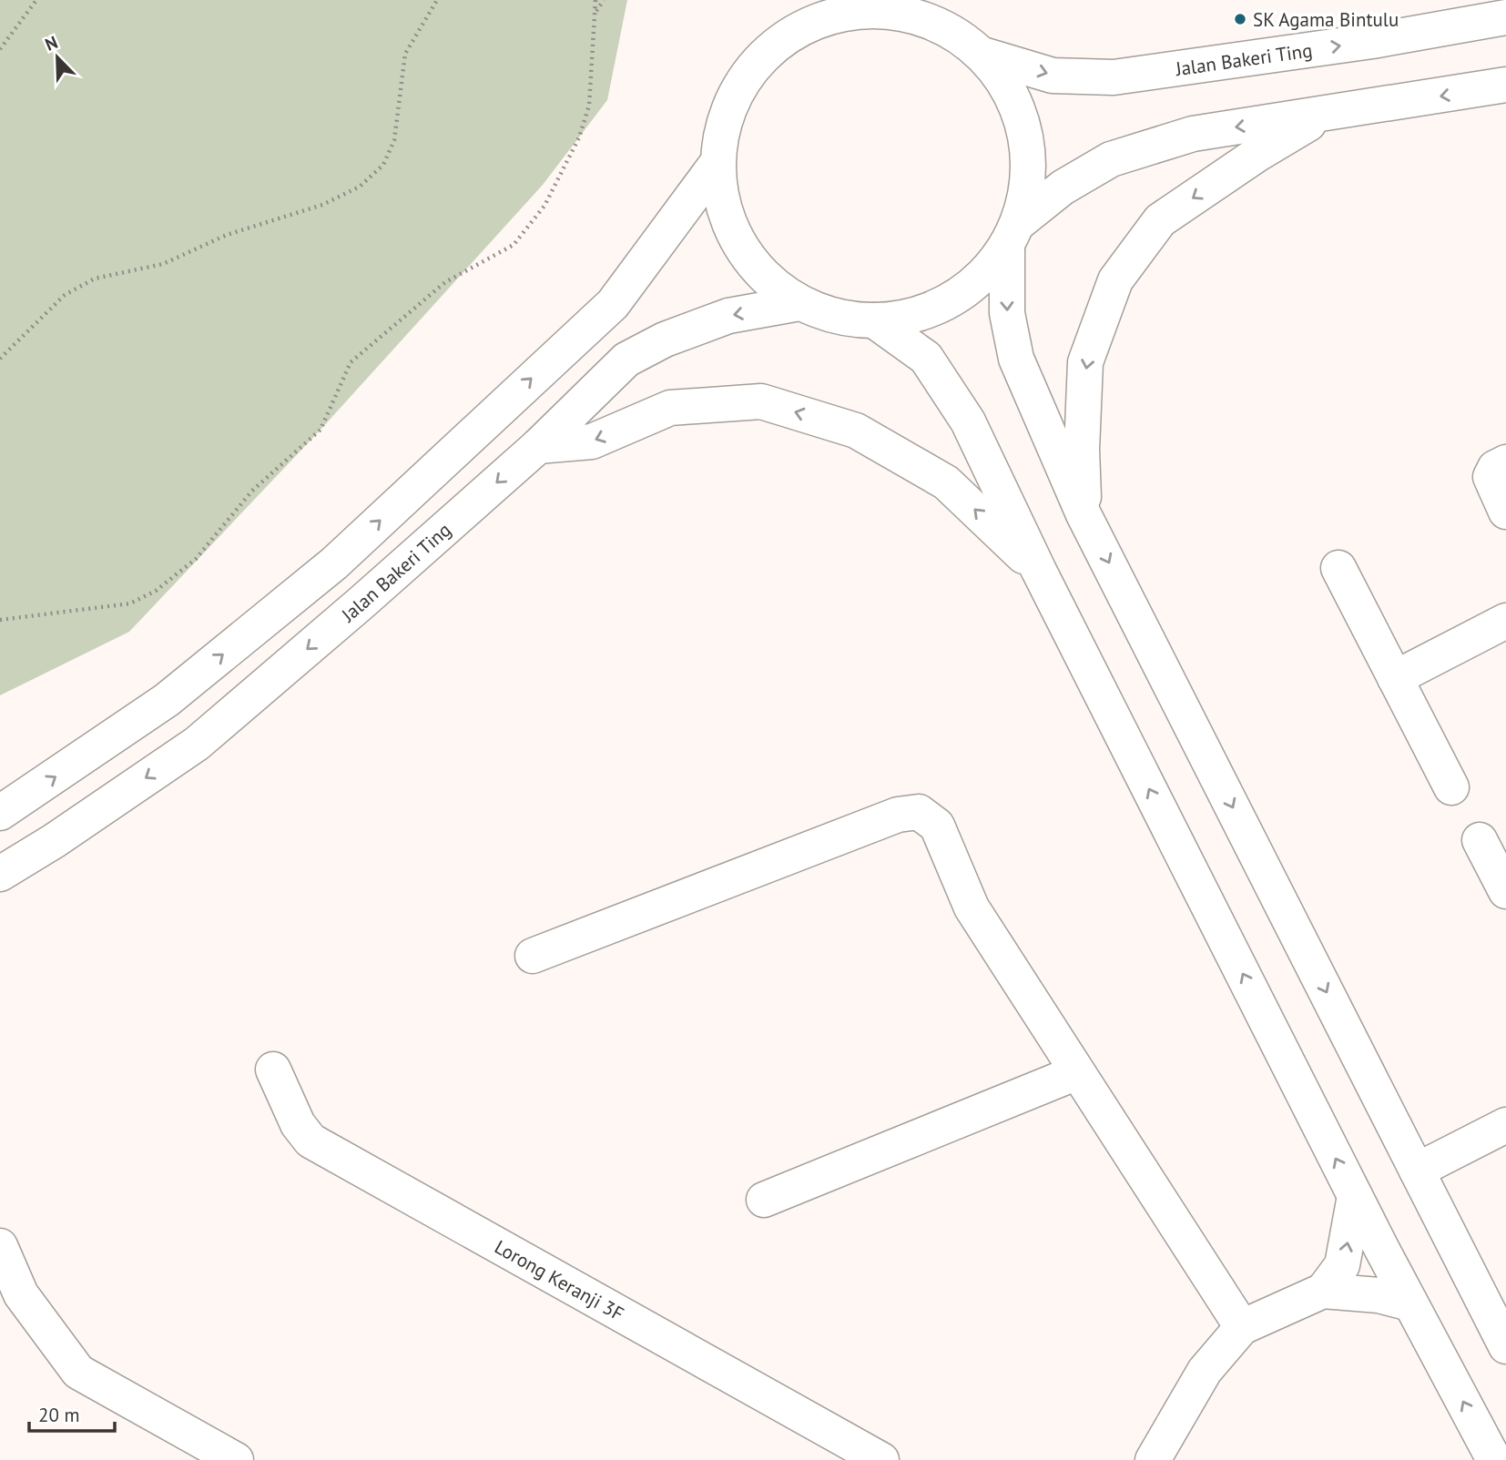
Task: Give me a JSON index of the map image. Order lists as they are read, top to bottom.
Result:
{
  "streets": {
    "main road": ["Jalan Bakeri Ting", "Lorong Keranji 3F"]
  },
  "places": ["SK Agama Bintulu"],
  "scale_bar": "20 m",
  "north": "top left"
}
